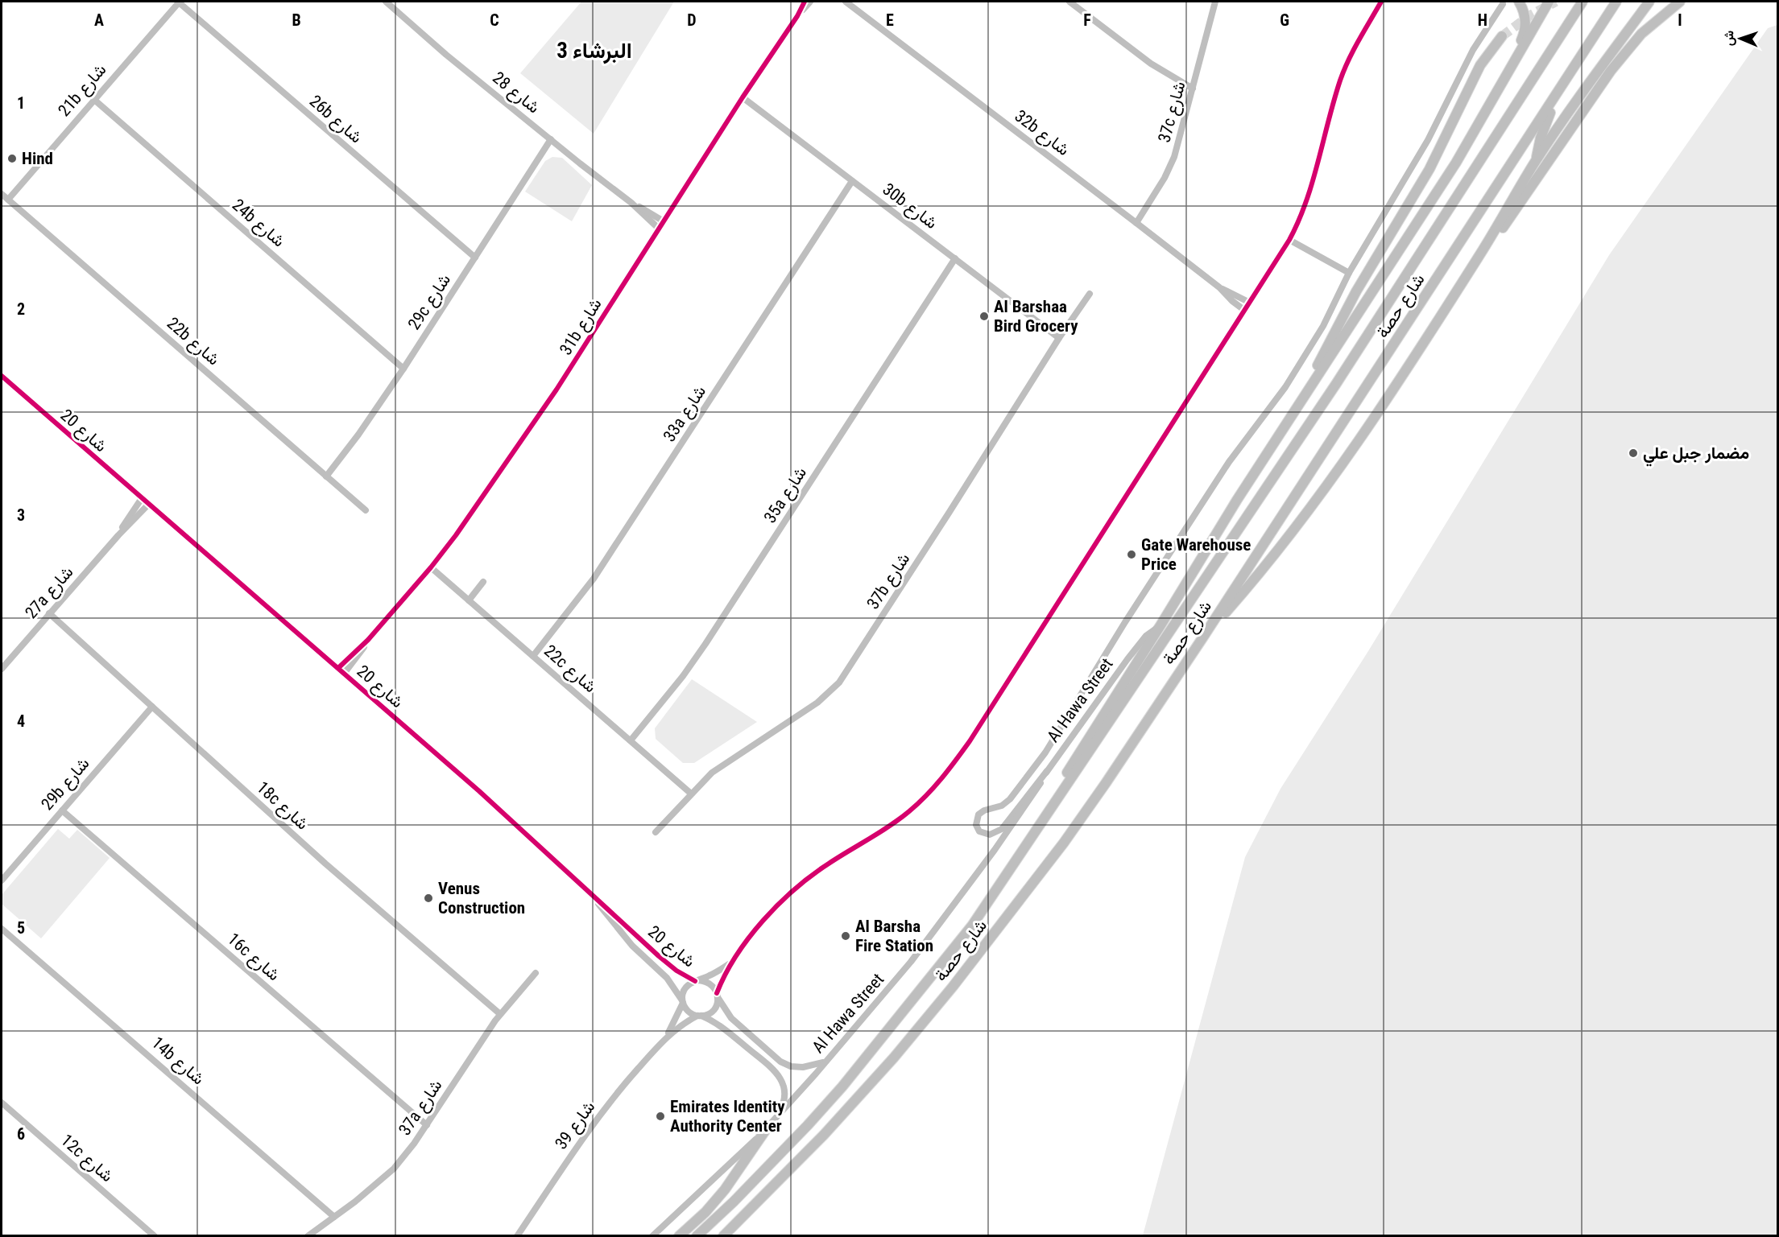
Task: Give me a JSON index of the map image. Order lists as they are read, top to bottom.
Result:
{
  "streets": {
    "main road": ["شارع حصة"],
    "street": [
      "21b شارع",
      "شارع 28",
      "37c شارع",
      "26b شارع",
      "32b شارع",
      "30b شارع",
      "24b شارع",
      "29c شارع",
      "31b شارع",
      "22b شارع",
      "33a شارع",
      "شارع 20",
      "35a شارع",
      "37b شارع",
      "27a شارع",
      "22c شارع",
      "Al Hawa Street",
      "29b شارع",
      "18c شارع",
      "16c شارع",
      "14b شارع",
      "37a شارع",
      "شارع 39",
      "12c شارع"
    ]
  },
  "crossings": [
    ["21b شارع", "26b شارع"],
    ["21b شارع", "24b شارع"],
    ["21b شارع", "22b شارع"],
    ["شارع 28", "29c شارع"],
    ["شارع 28", "31b شارع"],
    ["37c شارع", "32b شارع"],
    ["26b شارع", "29c شارع"],
    ["30b شارع", "31b شارع"],
    ["30b شارع", "33a شارع"],
    ["30b شارع", "35a شارع"],
    ["30b شارع", "37b شارع"],
    ["24b شارع", "29c شارع"],
    ["29c شارع", "22b شارع"],
    ["شارع حصة", "Al Hawa Street"],
    ["31b شارع", "شارع 20"],
    ["31b شارع", "22c شارع"],
    ["33a شارع", "22c شارع"],
    ["شارع 20", "27a شارع"],
    ["شارع 20", "شارع 39"],
    ["35a شارع", "22c شارع"],
    ["37b شارع", "22c شارع"],
    ["27a شارع", "18c شارع"],
    ["29b شارع", "18c شارع"],
    ["29b شارع", "16c شارع"],
    ["18c شارع", "37a شارع"],
    ["16c شارع", "37a شارع"],
    ["14b شارع", "37a شارع"]
  ],
  "districts": ["البرشاء 3"],
  "places": [
    "Hind",
    "Al Barshaa Bird Grocery",
    "مضمار جبل علي",
    "Gate Warehouse Price",
    "Venus Construction",
    "Al Barsha Fire Station",
    "Emirates Identity Authority Center"
  ],
  "north": "left",
  "grid": {
    "columns": [
      "A",
      "B",
      "C",
      "D",
      "E",
      "F",
      "G",
      "H",
      "I"
    ],
    "rows": [
      "1",
      "2",
      "3",
      "4",
      "5",
      "6"
    ]
  }
}
